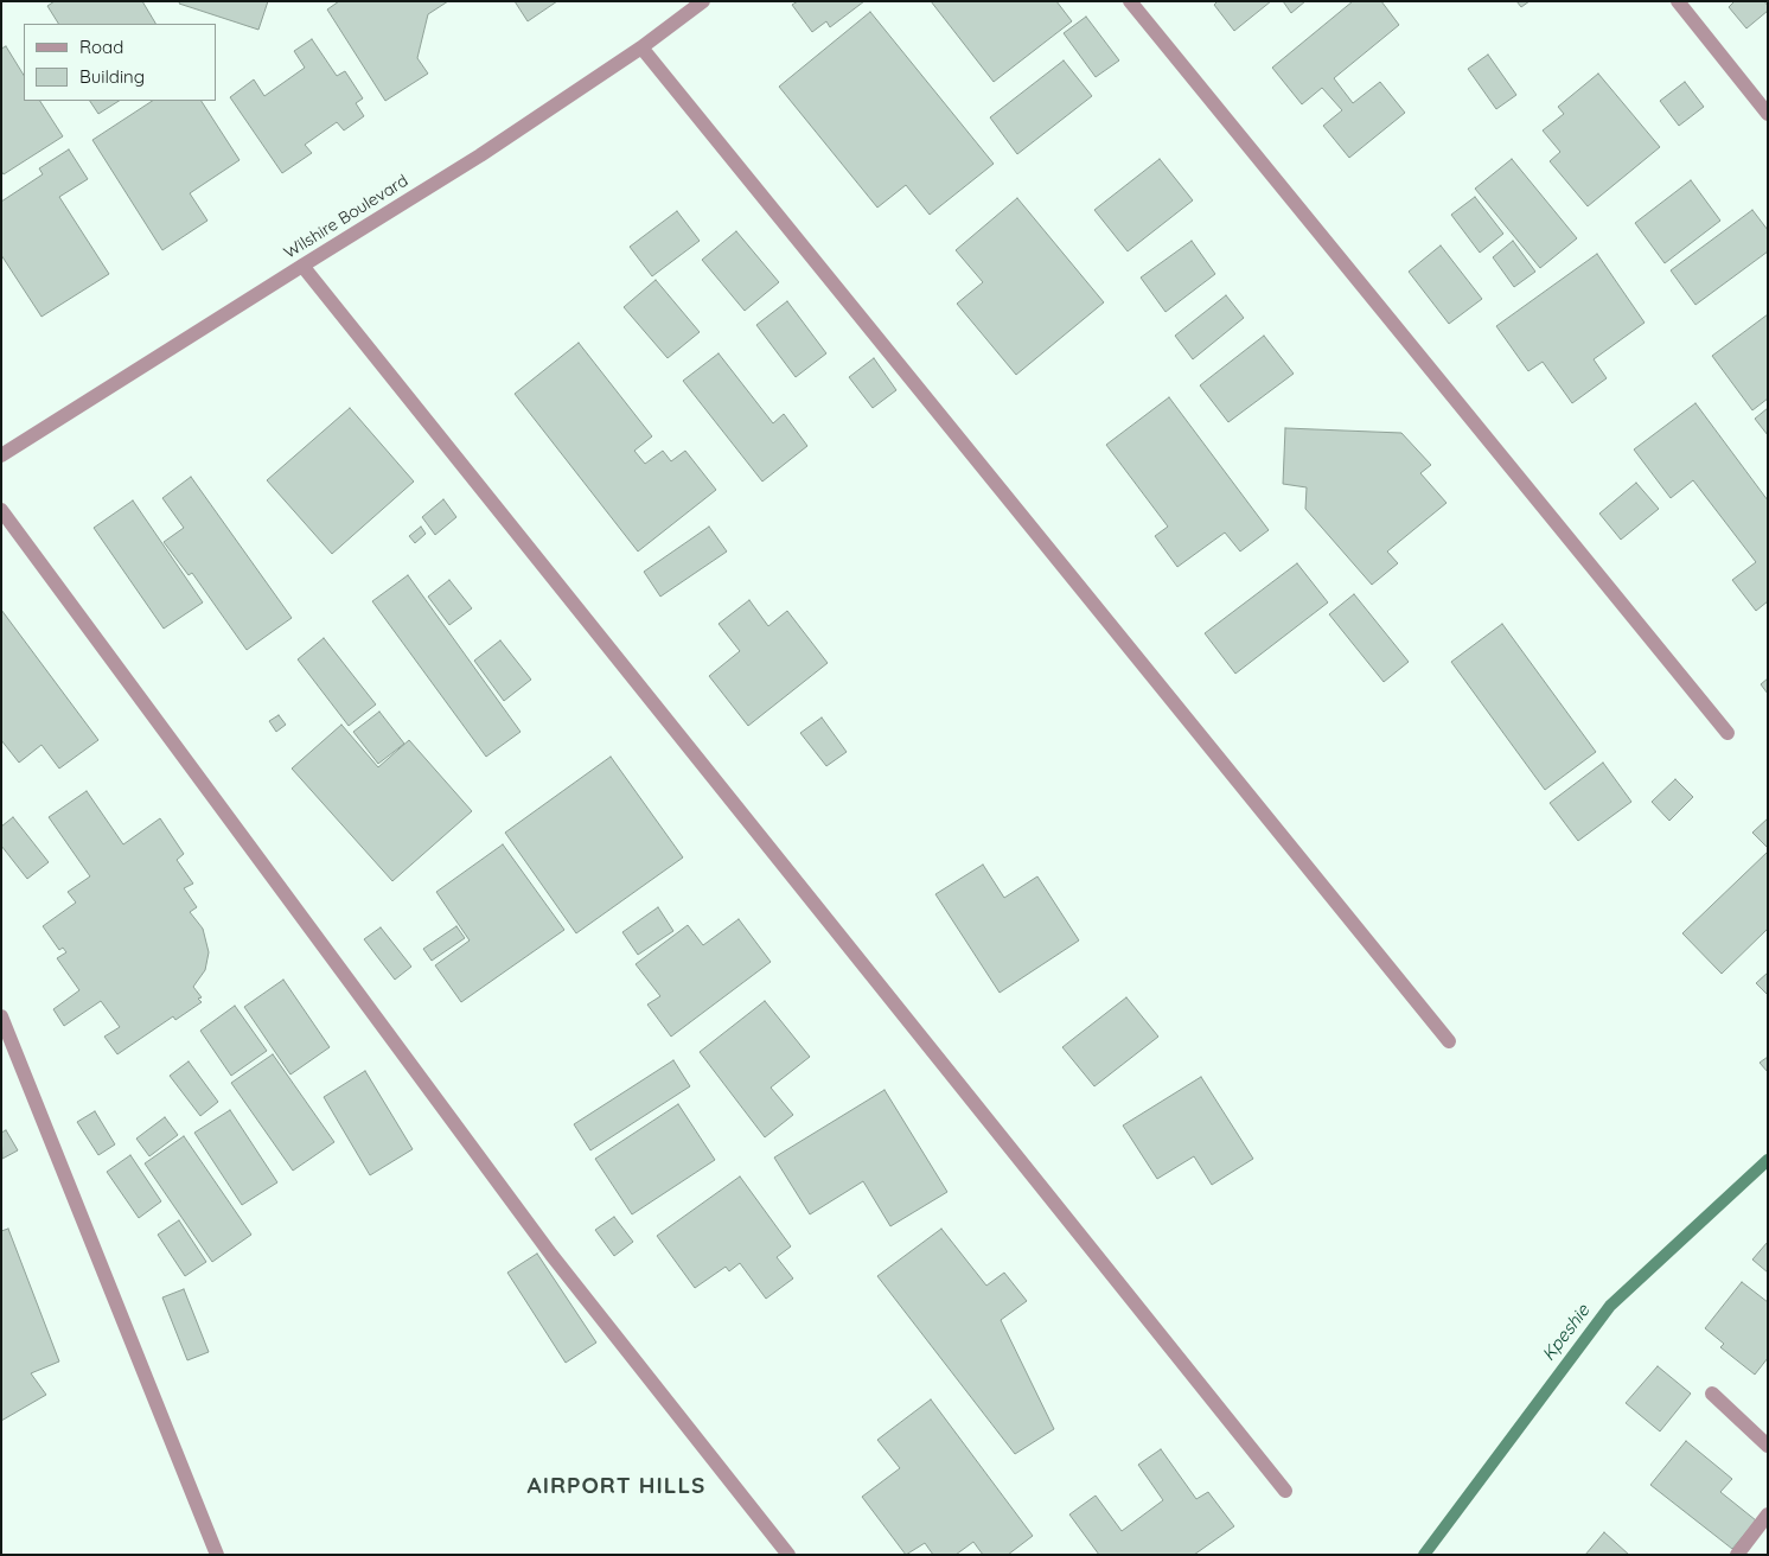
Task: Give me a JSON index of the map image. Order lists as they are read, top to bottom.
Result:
{
  "streets": {
    "street": ["Wilshire Boulevard"]
  },
  "districts": ["AIRPORT HILLS"],
  "water": ["Kpeshie"],
  "legend": ["Road", "Building"]
}
